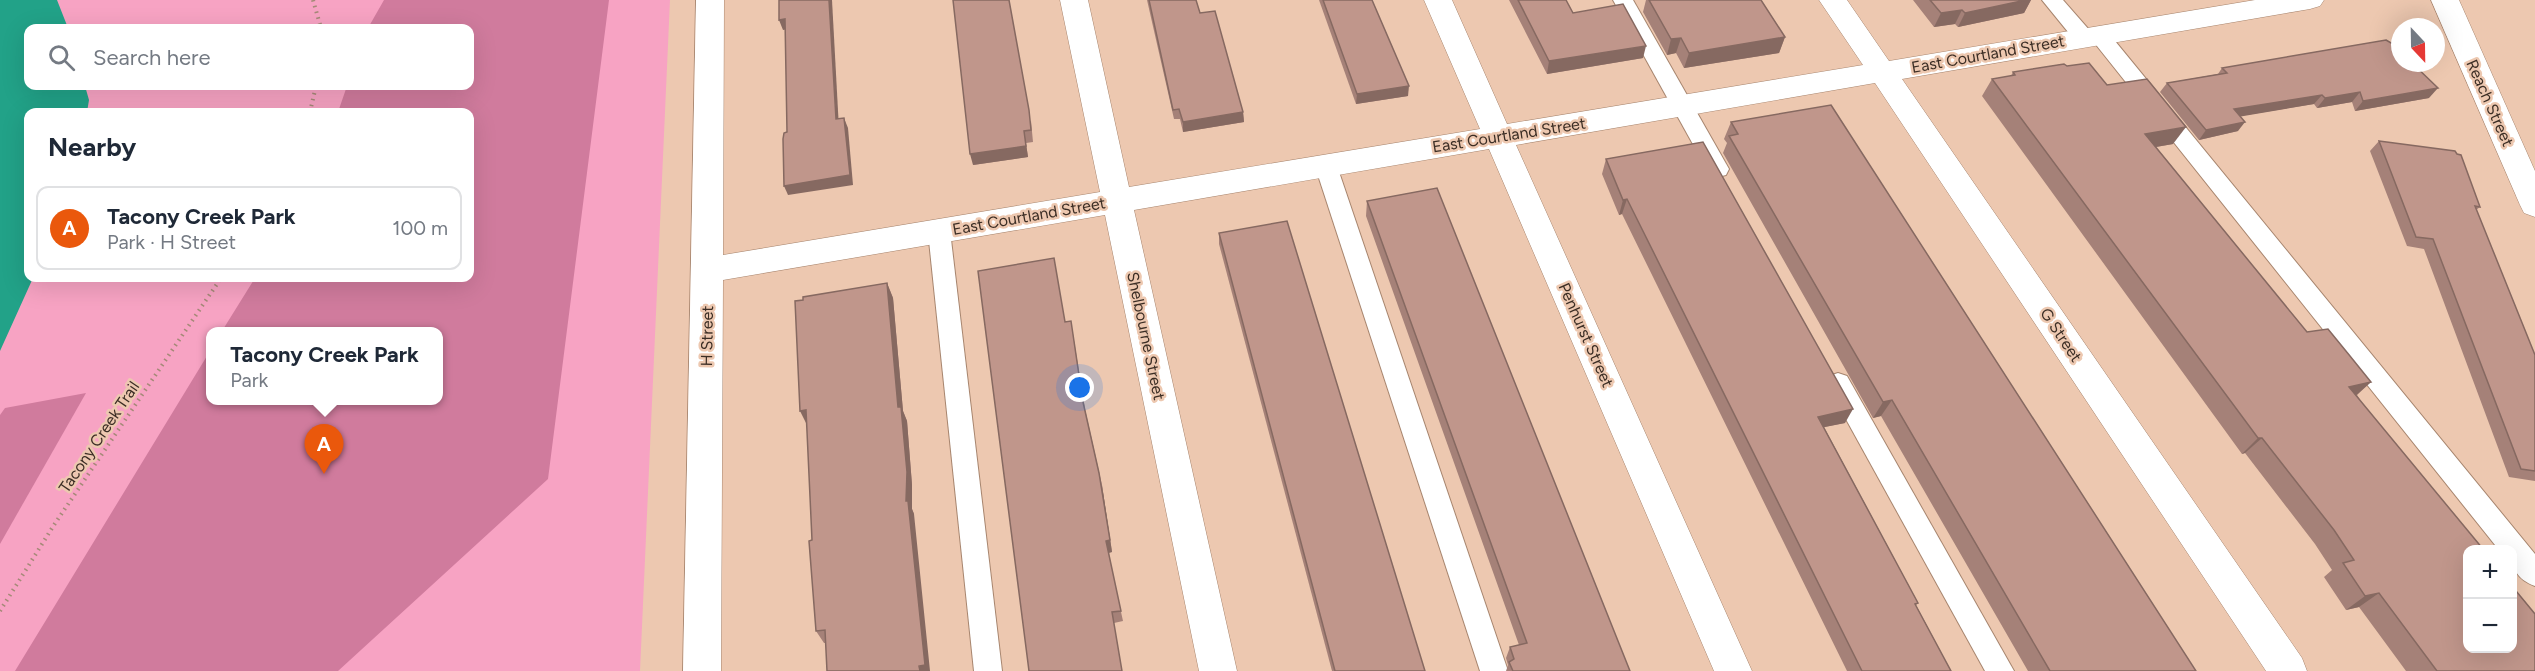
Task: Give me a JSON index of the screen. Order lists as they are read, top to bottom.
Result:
{
  "streets": {
    "street": [
      "East Courtland Street",
      "Reach Street",
      "Penhurst Street",
      "G Street",
      "H Street",
      "Shelbourne Street"
    ],
    "path": ["Tacony Creek Trail"]
  },
  "crossings": [
    ["East Courtland Street", "Penhurst Street"],
    ["East Courtland Street", "G Street"],
    ["East Courtland Street", "H Street"],
    ["East Courtland Street", "Shelbourne Street"]
  ],
  "north": "bottom",
  "page": {
    "search": "Search here",
    "heading": "Nearby",
    "list": [
      {
        "mark": "A",
        "name": "Tacony Creek Park",
        "note": "Park · H Street",
        "value": "100 m"
      }
    ],
    "popup": ["Tacony Creek Park", "Park"],
    "pins": "A",
    "map_buttons": ["+", "−"]
  }
}
